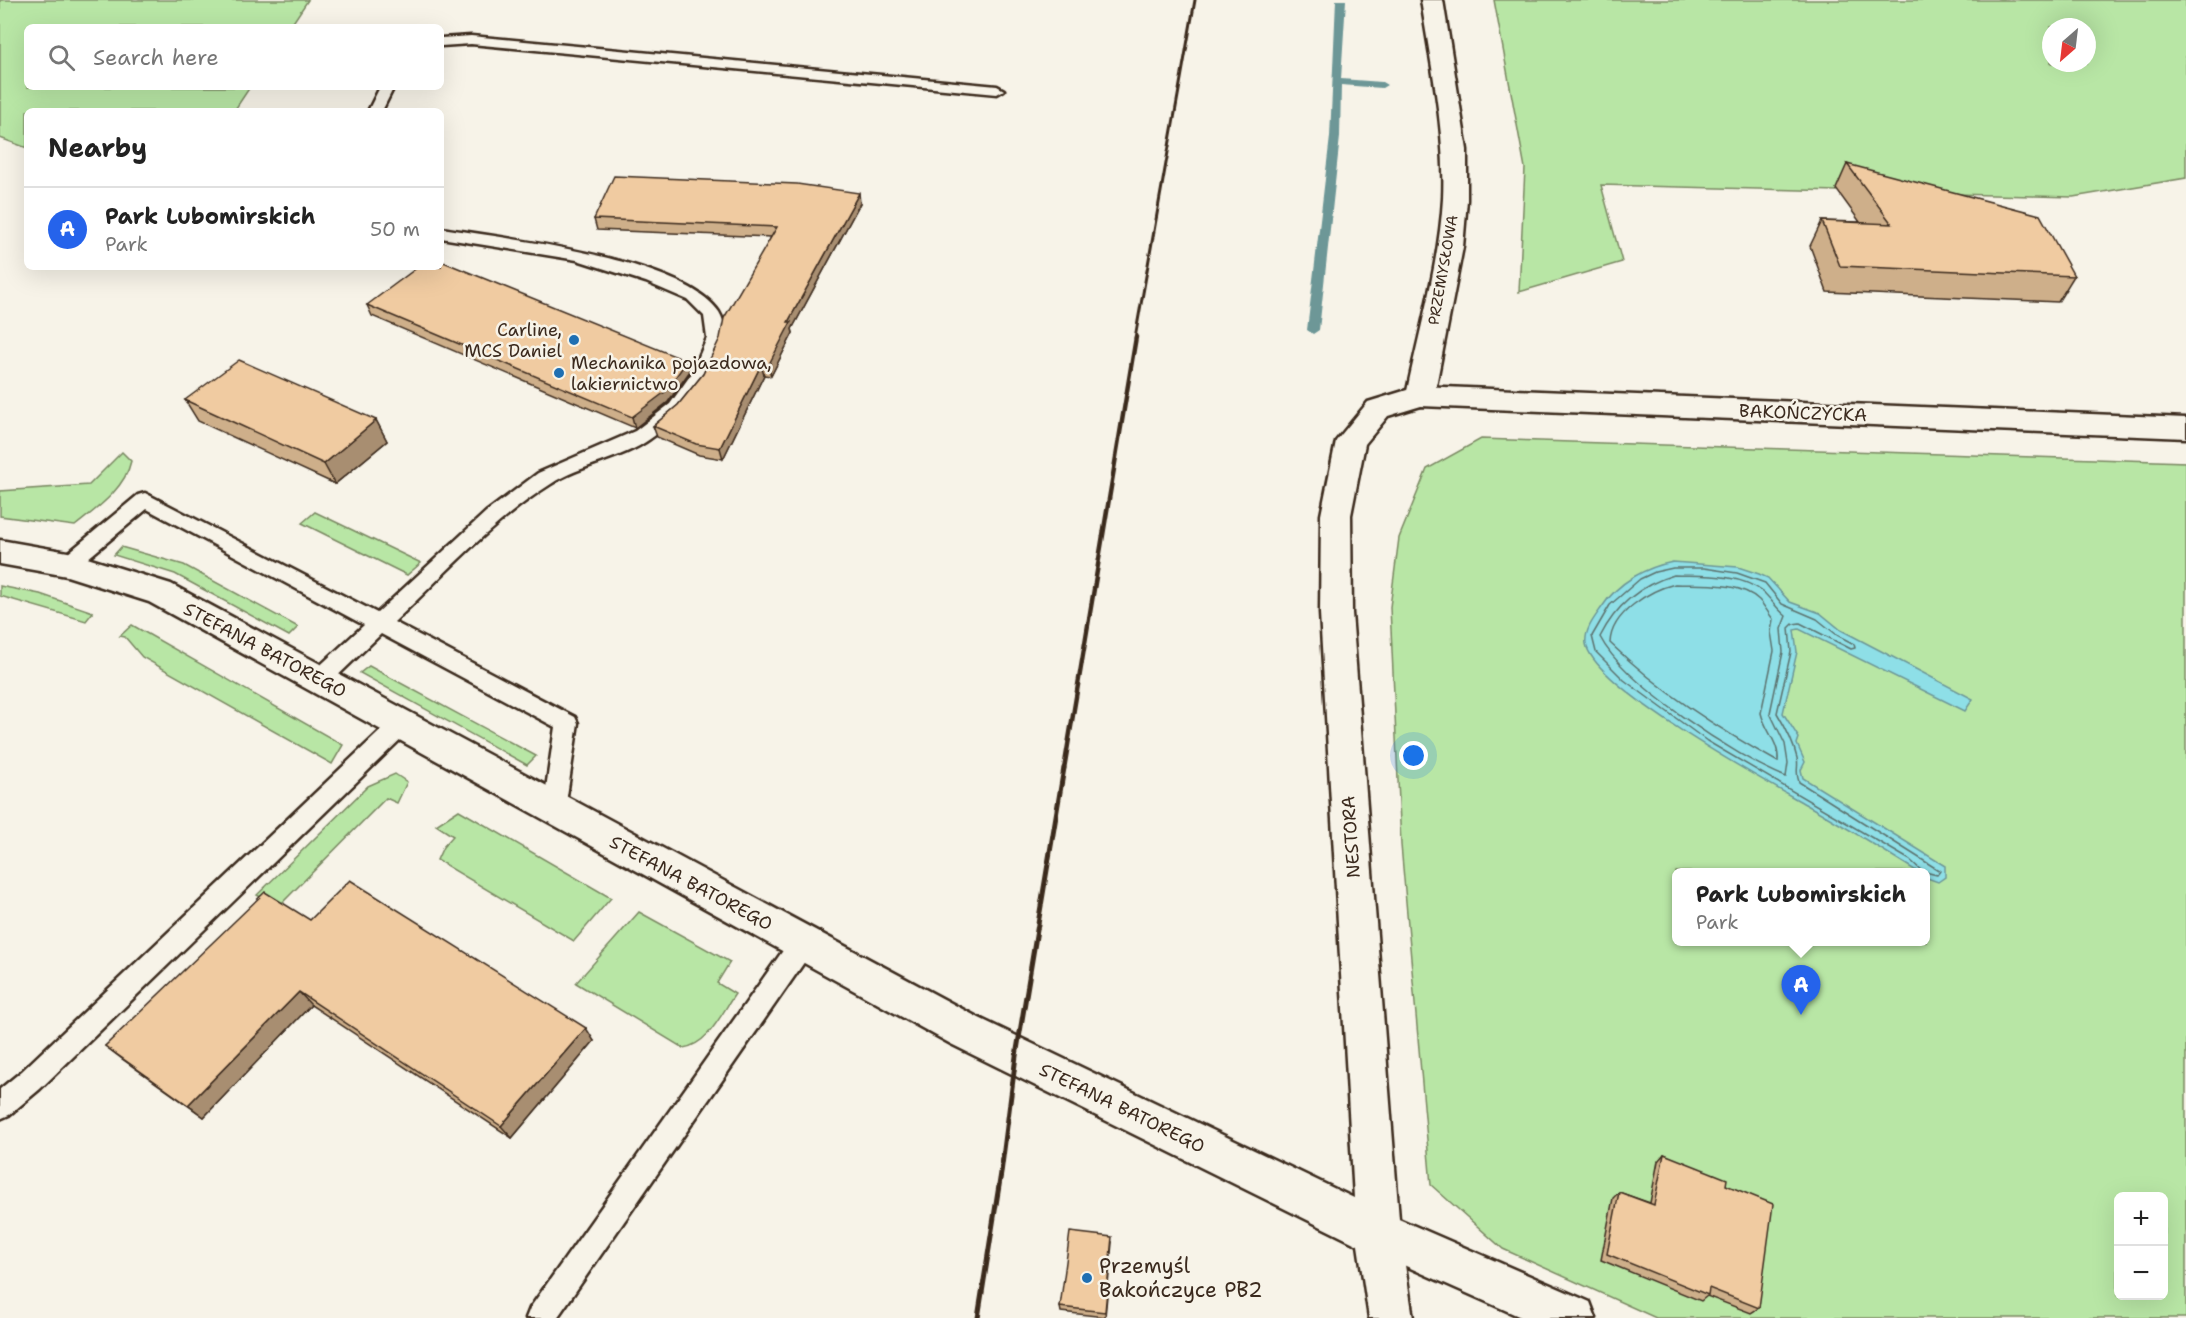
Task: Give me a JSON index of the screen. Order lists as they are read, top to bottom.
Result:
{
  "streets": {
    "street": [
      "PRZEMYSŁOWA",
      "BAKOŃCZYCKA",
      "STEFANA BATOREGO",
      "NESTORA"
    ]
  },
  "crossings": [
    ["PRZEMYSŁOWA", "BAKOŃCZYCKA"],
    ["PRZEMYSŁOWA", "NESTORA"],
    ["BAKOŃCZYCKA", "NESTORA"],
    ["STEFANA BATOREGO", "NESTORA"]
  ],
  "places": ["Carline, MCS Daniel", "Mechanika pojazdowa, lakiernictwo", "Przemyśl Bakończyce PB2"],
  "north": "bottom left",
  "page": {
    "search": "Search here",
    "heading": "Nearby",
    "list": [
      {
        "mark": "A",
        "name": "Park Lubomirskich",
        "note": "Park",
        "value": "50 m"
      }
    ],
    "popup": ["Park Lubomirskich", "Park"],
    "pins": "A",
    "map_buttons": ["+", "−"]
  }
}
